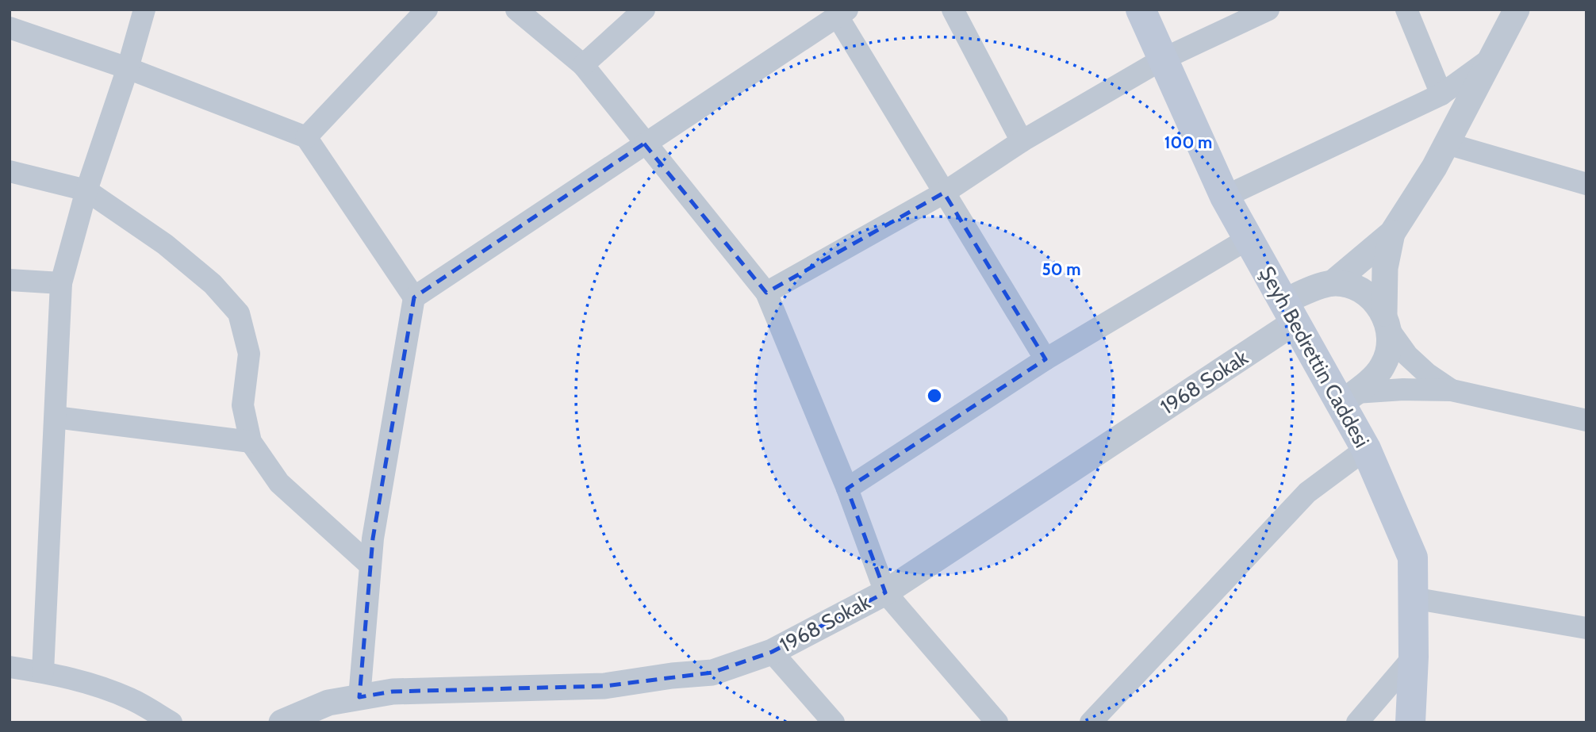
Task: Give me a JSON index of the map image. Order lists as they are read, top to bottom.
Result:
{
  "streets": {
    "main road": ["Şeyh Bedrettin Caddesi"],
    "street": ["1968 Sokak"]
  },
  "crossings": [
    ["Şeyh Bedrettin Caddesi", "1968 Sokak"]
  ],
  "rings": ["100 m", "50 m"]
}
